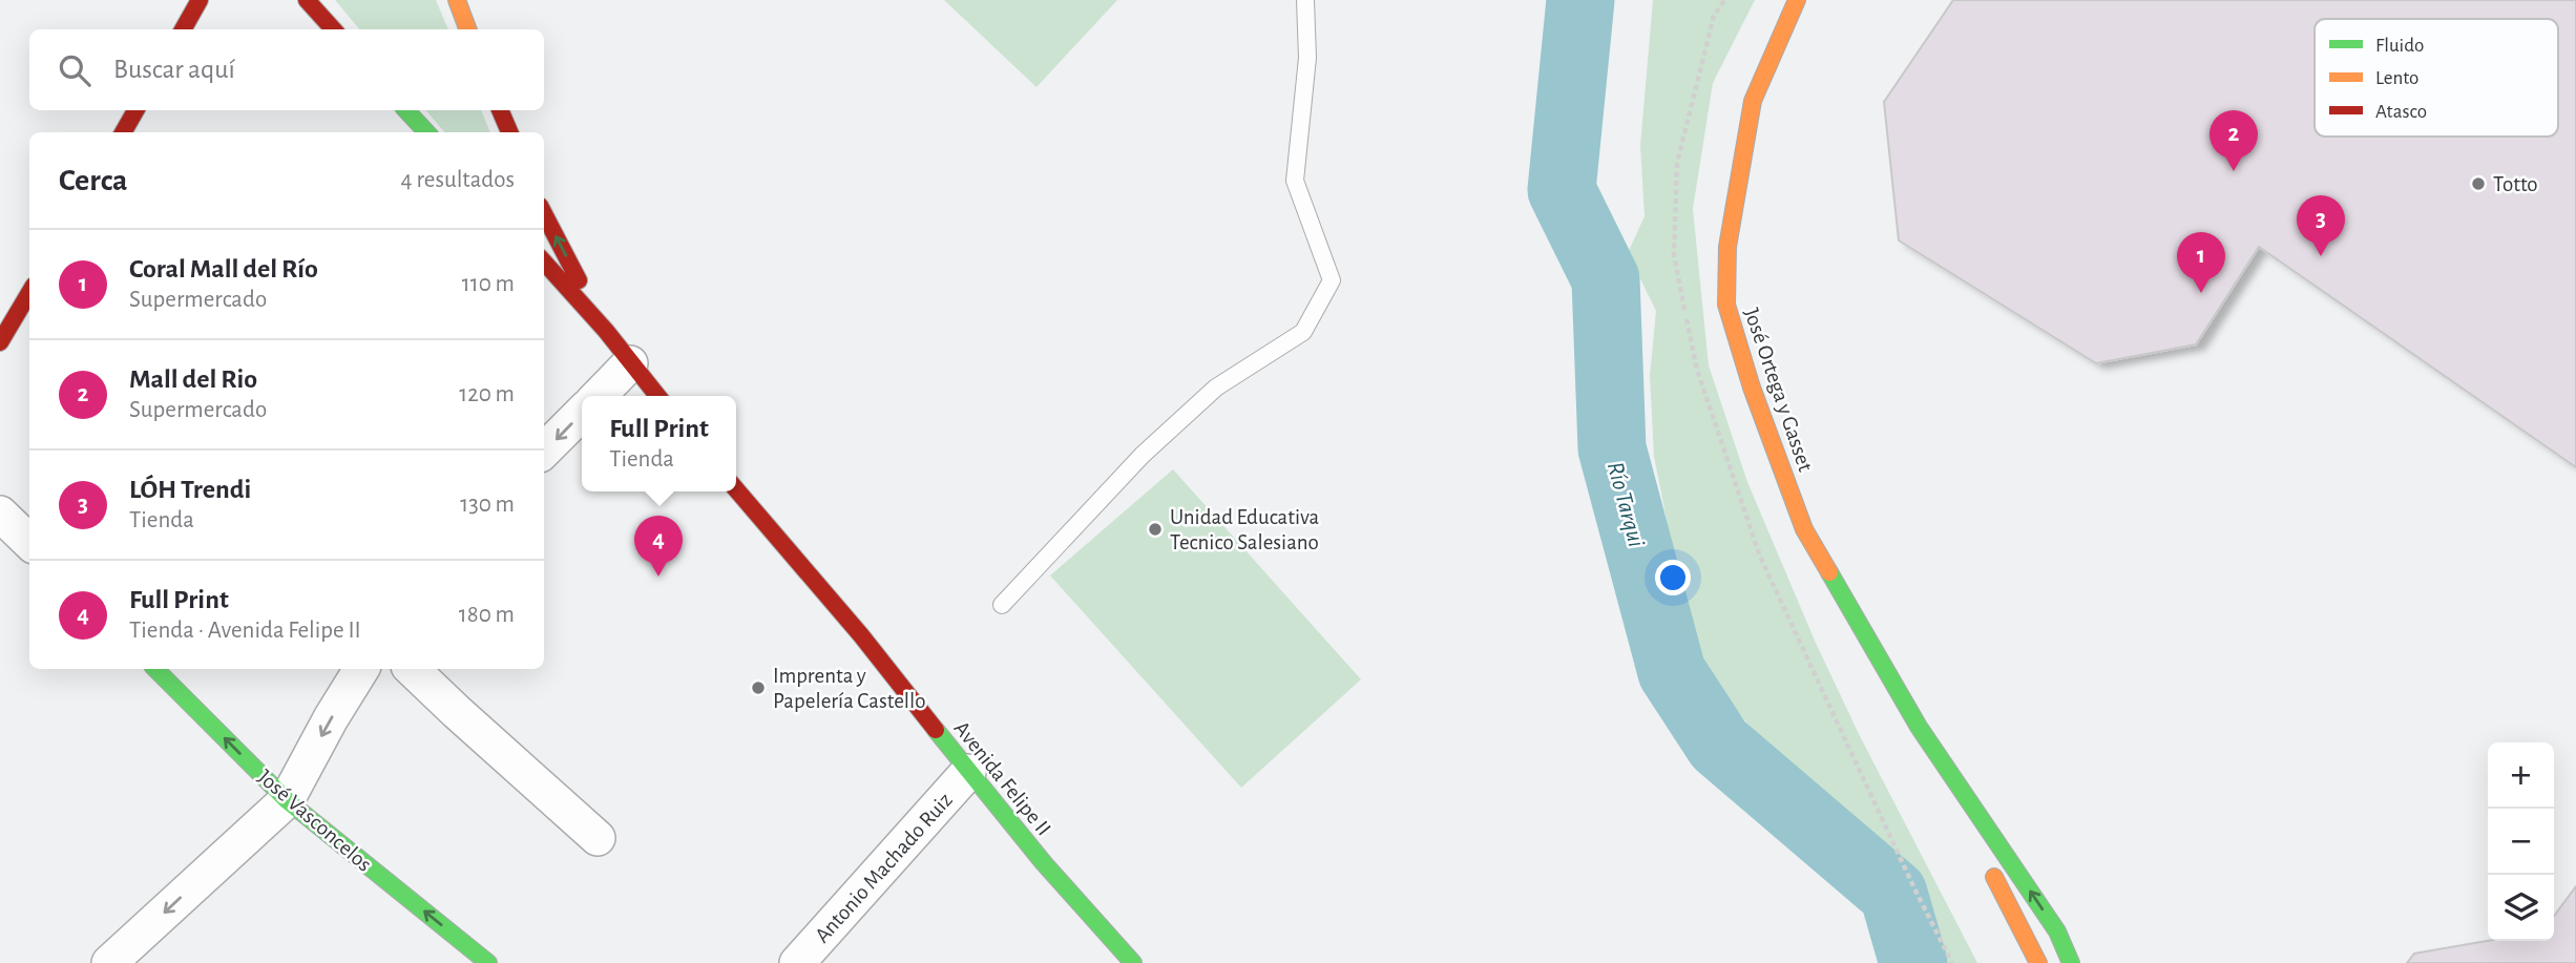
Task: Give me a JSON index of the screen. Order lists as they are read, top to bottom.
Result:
{
  "streets": {
    "street": [
      "José Ortega y Gasset",
      "Avenida Felipe II",
      "José Vasconcelos",
      "Antonio Machado Ruiz"
    ]
  },
  "crossings": [
    ["Avenida Felipe II", "Antonio Machado Ruiz"]
  ],
  "one_way": ["José Vasconcelos"],
  "water": ["Río Tarqui"],
  "places": ["Totto", "Unidad Educativa Tecnico Salesiano", "Imprenta y Papelería Castello"],
  "legend": ["Fluido", "Lento", "Atasco"],
  "page": {
    "search": "Buscar aquí",
    "pins": [
      "2",
      "3",
      "1",
      "4"
    ],
    "heading": ["Cerca", "4 resultados"],
    "list": [
      {
        "mark": "1",
        "name": "Coral Mall del Río",
        "note": "Supermercado",
        "value": "110 m"
      },
      {
        "mark": "2",
        "name": "Mall del Rio",
        "note": "Supermercado",
        "value": "120 m"
      },
      {
        "mark": "3",
        "name": "LÓH Trendi",
        "note": "Tienda",
        "value": "130 m"
      },
      {
        "mark": "4",
        "name": "Full Print",
        "note": "Tienda · Avenida Felipe II",
        "value": "180 m"
      }
    ],
    "popup": ["Full Print", "Tienda"],
    "map_buttons": ["+", "−"]
  }
}
